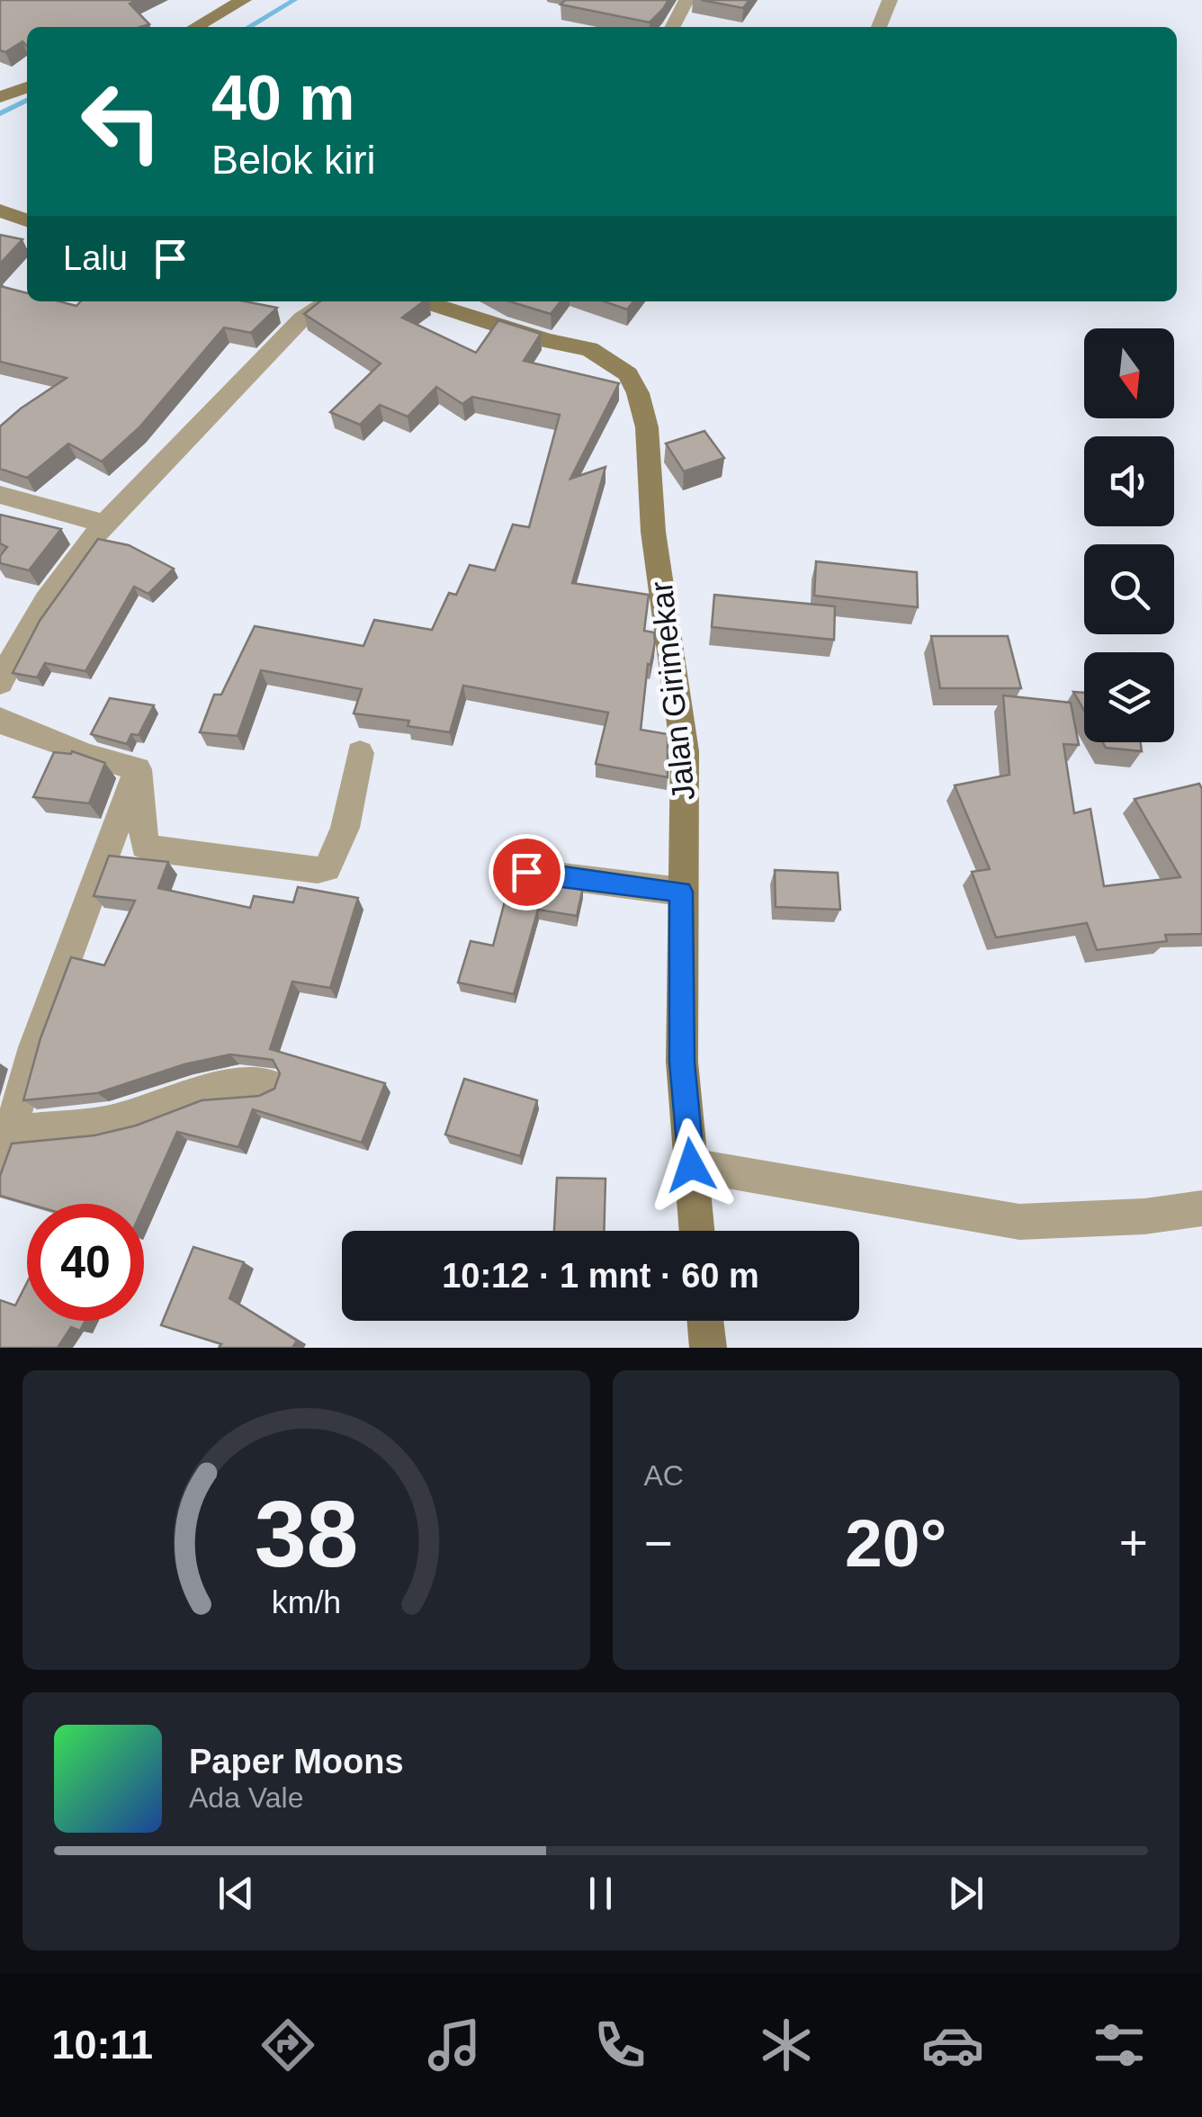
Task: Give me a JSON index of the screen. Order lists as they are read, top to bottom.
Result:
{
  "streets": {
    "street": ["Jalan Girimekar"]
  },
  "north": "bottom",
  "page": {
    "turn": ["40 m", "Belok kiri"],
    "then": "Lalu",
    "limit": "40",
    "trip": "10:12 · 1 mnt · 60 m",
    "tile": "AC",
    "heat": ["−", "20°", "+"],
    "song": ["Paper Moons", "Ada Vale"],
    "tabs": "10:11",
    "gauge": ["38", "km/h"]
  }
}
